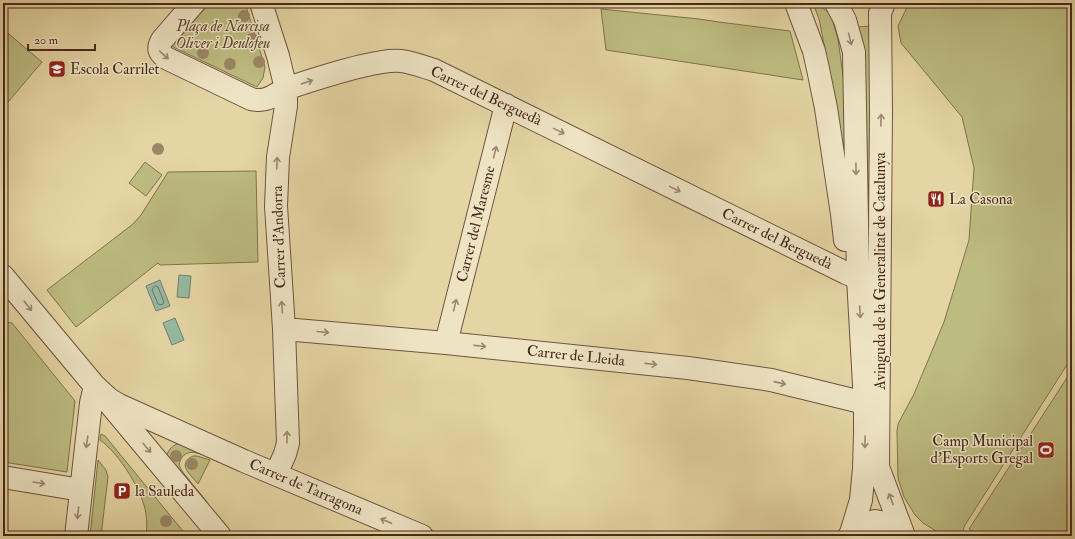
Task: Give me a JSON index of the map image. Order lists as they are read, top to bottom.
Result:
{
  "streets": {
    "street": [
      "Carrer del Berguedà",
      "Carrer del Maresme",
      "Carrer d'Andorra",
      "Avinguda de la Generalitat de Catalunya",
      "Carrer de Lleida",
      "Carrer de Tarragona"
    ]
  },
  "crossings": [
    ["Carrer del Berguedà", "Carrer del Maresme"],
    ["Carrer del Berguedà", "Carrer d'Andorra"],
    ["Carrer del Berguedà", "Avinguda de la Generalitat de Catalunya"],
    ["Carrer del Maresme", "Carrer de Lleida"],
    ["Carrer d'Andorra", "Carrer de Lleida"],
    ["Carrer d'Andorra", "Carrer de Tarragona"],
    ["Avinguda de la Generalitat de Catalunya", "Carrer de Lleida"]
  ],
  "one_way": [
    "Carrer del Berguedà",
    "Carrer del Maresme",
    "Carrer d'Andorra",
    "Carrer de Lleida",
    "Carrer de Tarragona"
  ],
  "parks": ["Plaça de Narcisa Oliver i Deulofeu"],
  "places": {
    "school or university": ["Escola Carrilet"],
    "restaurant": ["La Casona"],
    "sports": ["Camp Municipal d'Esports Gregal"],
    "parking": ["la Sauleda"]
  },
  "scale_bar": "20 m"
}
